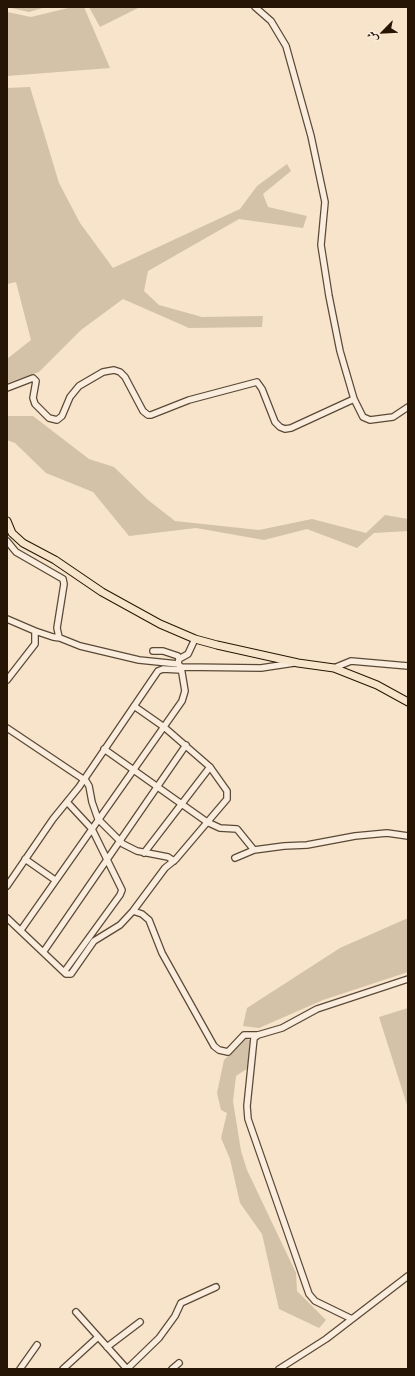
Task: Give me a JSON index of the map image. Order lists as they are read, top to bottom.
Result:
{
  "north": "bottom left"
}
